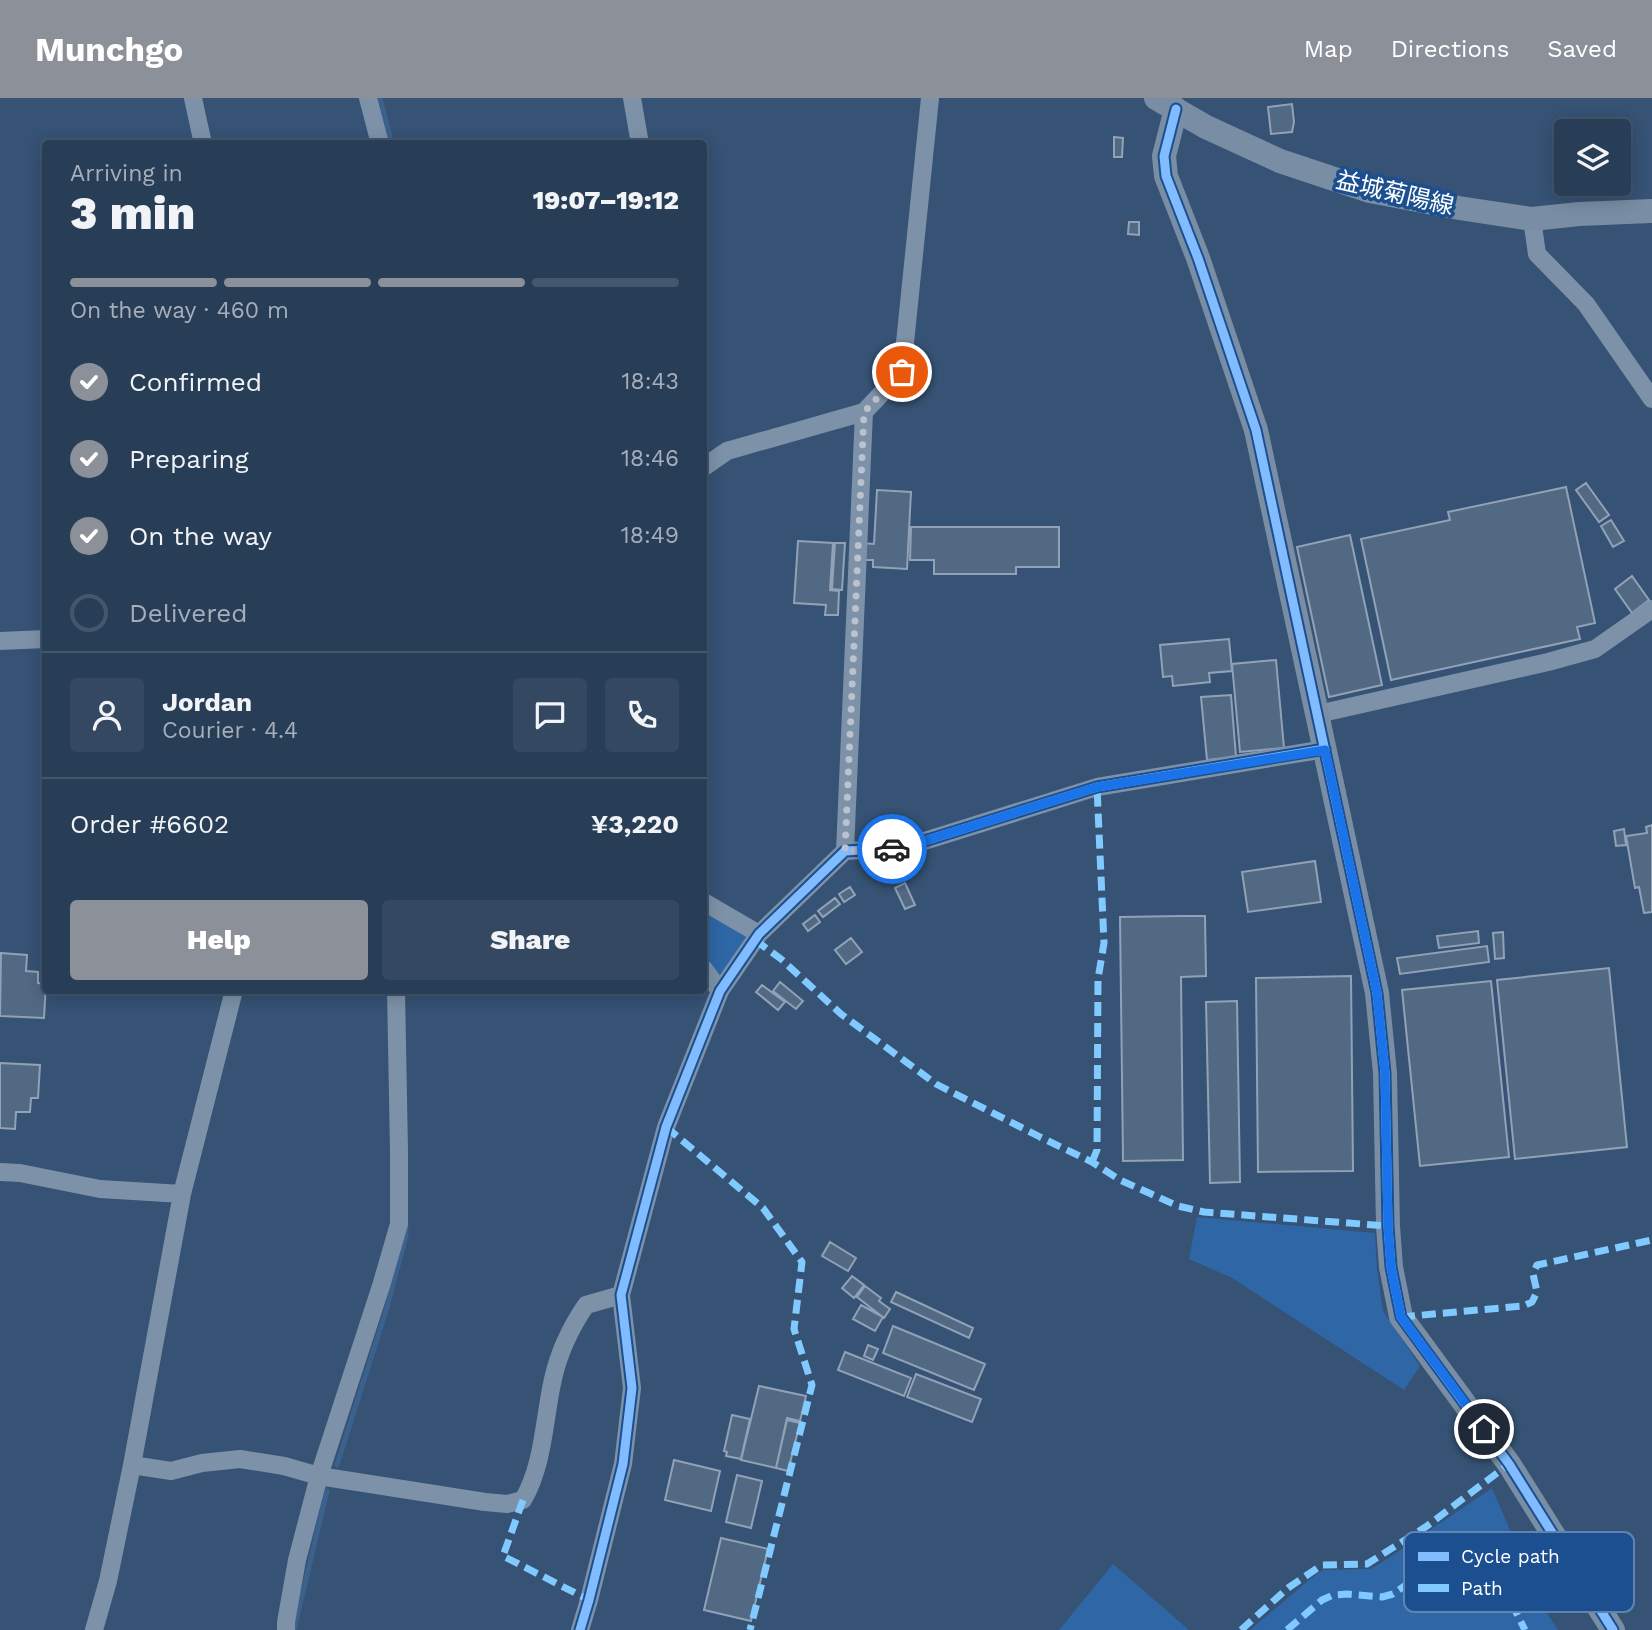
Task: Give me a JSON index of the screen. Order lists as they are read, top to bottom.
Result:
{
  "streets": {
    "street": ["益城菊陽線"]
  },
  "legend": ["Cycle path", "Path"],
  "page": {
    "header": "Munchgo",
    "nav": ["Map", "Directions", "Saved"],
    "heading": ["3 min", "Arriving in", "19:07–19:12"],
    "panel": [
      "Jordan",
      "Courier · 4.4",
      "Order #6602",
      "¥3,220"
    ],
    "bar": "On the way · 460 m",
    "list": [
      ["Confirmed", "18:43"],
      ["Preparing", "18:46"],
      ["On the way", "18:49"],
      "Delivered"
    ],
    "buttons": ["Help", "Share"]
  }
}
